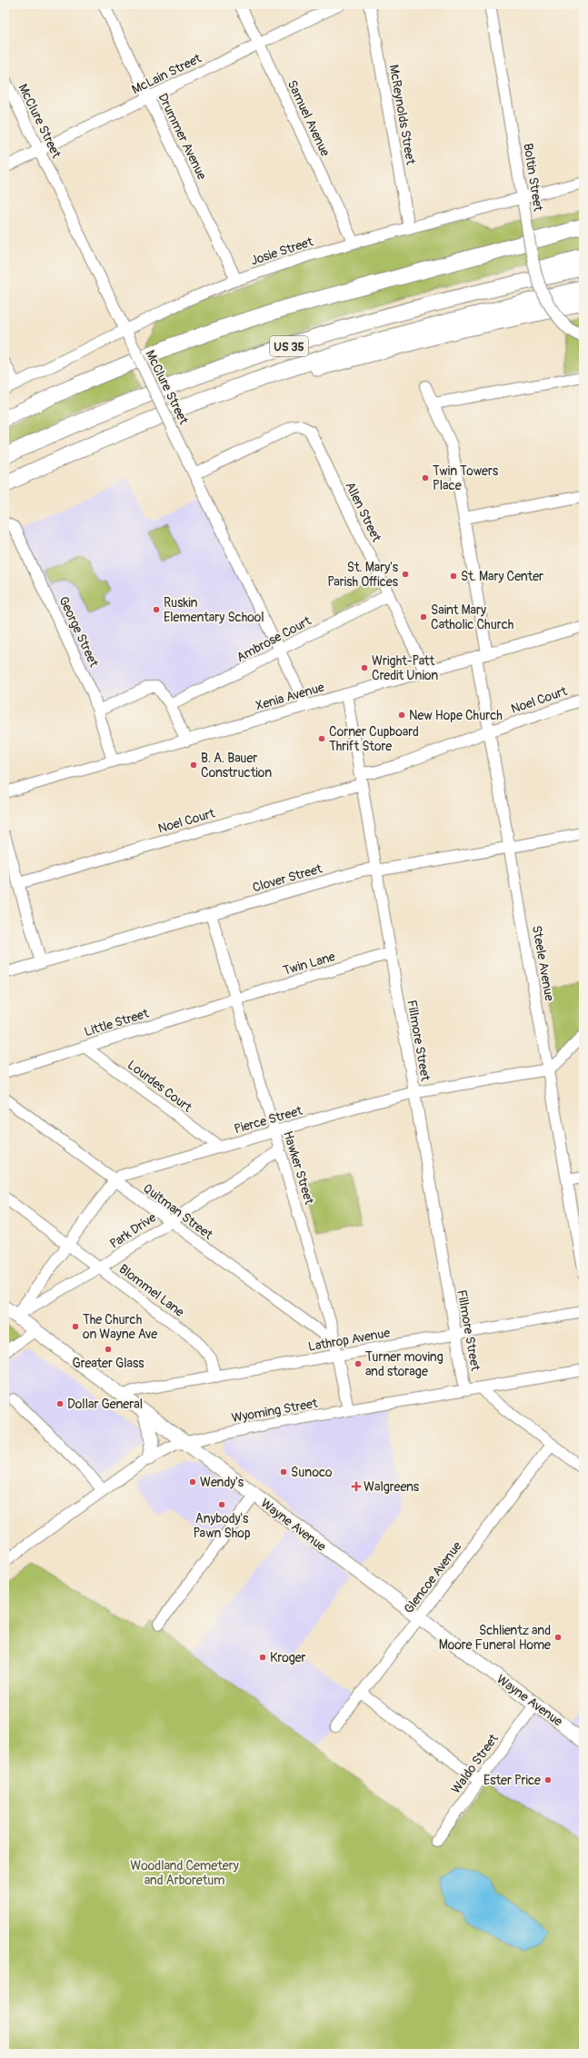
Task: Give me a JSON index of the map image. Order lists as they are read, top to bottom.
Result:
{
  "streets": {
    "highway": ["US 35"],
    "main road": ["Wayne Avenue"],
    "street": [
      "McLain Street",
      "McReynolds Street",
      "Samuel Avenue",
      "McClure Street",
      "Drummer Avenue",
      "Boltin Street",
      "Josie Street",
      "Allen Street",
      "George Street",
      "Ambrose Court",
      "Xenia Avenue",
      "Noel Court",
      "Clover Street",
      "Twin Lane",
      "Steele Avenue",
      "Little Street",
      "Fillmore Street",
      "Lourdes Court",
      "Pierce Street",
      "Hawker Street",
      "Quitman Street",
      "Park Drive",
      "Blommel Lane",
      "Lathrop Avenue",
      "Wyoming Street",
      "Glencoe Avenue",
      "Waldo Street"
    ]
  },
  "crossings": [
    ["McLain Street", "Samuel Avenue"],
    ["McLain Street", "McClure Street"],
    ["McLain Street", "Drummer Avenue"],
    ["McReynolds Street", "Josie Street"],
    ["Samuel Avenue", "Josie Street"],
    ["McClure Street", "Josie Street"],
    ["McClure Street", "Allen Street"],
    ["McClure Street", "Ambrose Court"],
    ["McClure Street", "Xenia Avenue"],
    ["Drummer Avenue", "Josie Street"],
    ["Boltin Street", "Josie Street"],
    ["Allen Street", "Ambrose Court"],
    ["Allen Street", "Xenia Avenue"],
    ["George Street", "Xenia Avenue"],
    ["Xenia Avenue", "Steele Avenue"],
    ["Xenia Avenue", "Fillmore Street"],
    ["Noel Court", "Steele Avenue"],
    ["Noel Court", "Fillmore Street"],
    ["Clover Street", "Steele Avenue"],
    ["Clover Street", "Fillmore Street"],
    ["Clover Street", "Hawker Street"],
    ["Twin Lane", "Little Street"],
    ["Twin Lane", "Fillmore Street"],
    ["Twin Lane", "Hawker Street"],
    ["Steele Avenue", "Pierce Street"],
    ["Little Street", "Lourdes Court"],
    ["Little Street", "Hawker Street"],
    ["Fillmore Street", "Pierce Street"],
    ["Fillmore Street", "Lathrop Avenue"],
    ["Fillmore Street", "Wyoming Street"],
    ["Lourdes Court", "Pierce Street"],
    ["Pierce Street", "Hawker Street"],
    ["Pierce Street", "Quitman Street"],
    ["Pierce Street", "Park Drive"],
    ["Pierce Street", "Blommel Lane"],
    ["Pierce Street", "Wayne Avenue"],
    ["Hawker Street", "Quitman Street"],
    ["Hawker Street", "Park Drive"],
    ["Hawker Street", "Lathrop Avenue"],
    ["Hawker Street", "Wyoming Street"],
    ["Quitman Street", "Park Drive"],
    ["Quitman Street", "Lathrop Avenue"],
    ["Park Drive", "Blommel Lane"],
    ["Park Drive", "Wayne Avenue"],
    ["Blommel Lane", "Lathrop Avenue"],
    ["Lathrop Avenue", "Wayne Avenue"],
    ["Wyoming Street", "Wayne Avenue"],
    ["Wayne Avenue", "Glencoe Avenue"],
    ["Wayne Avenue", "Waldo Street"]
  ],
  "parks": ["Woodland Cemetery and Arboretum"],
  "places": {
    "other": [
      "Twin Towers Place",
      "St. Mary's Parish Offices",
      "St. Mary Center",
      "Ruskin Elementary School",
      "Saint Mary Catholic Church",
      "Wright-Patt Credit Union",
      "New Hope Church",
      "Corner Cupboard Thrift Store",
      "B. A. Bauer Construction",
      "The Church on Wayne Ave",
      "Greater Glass",
      "Turner moving and storage",
      "Dollar General",
      "Sunoco",
      "Wendy's",
      "Anybody's Pawn Shop",
      "Schlientz and Moore Funeral Home",
      "Kroger",
      "Ester Price"
    ],
    "health": ["Walgreens"]
  }
}
